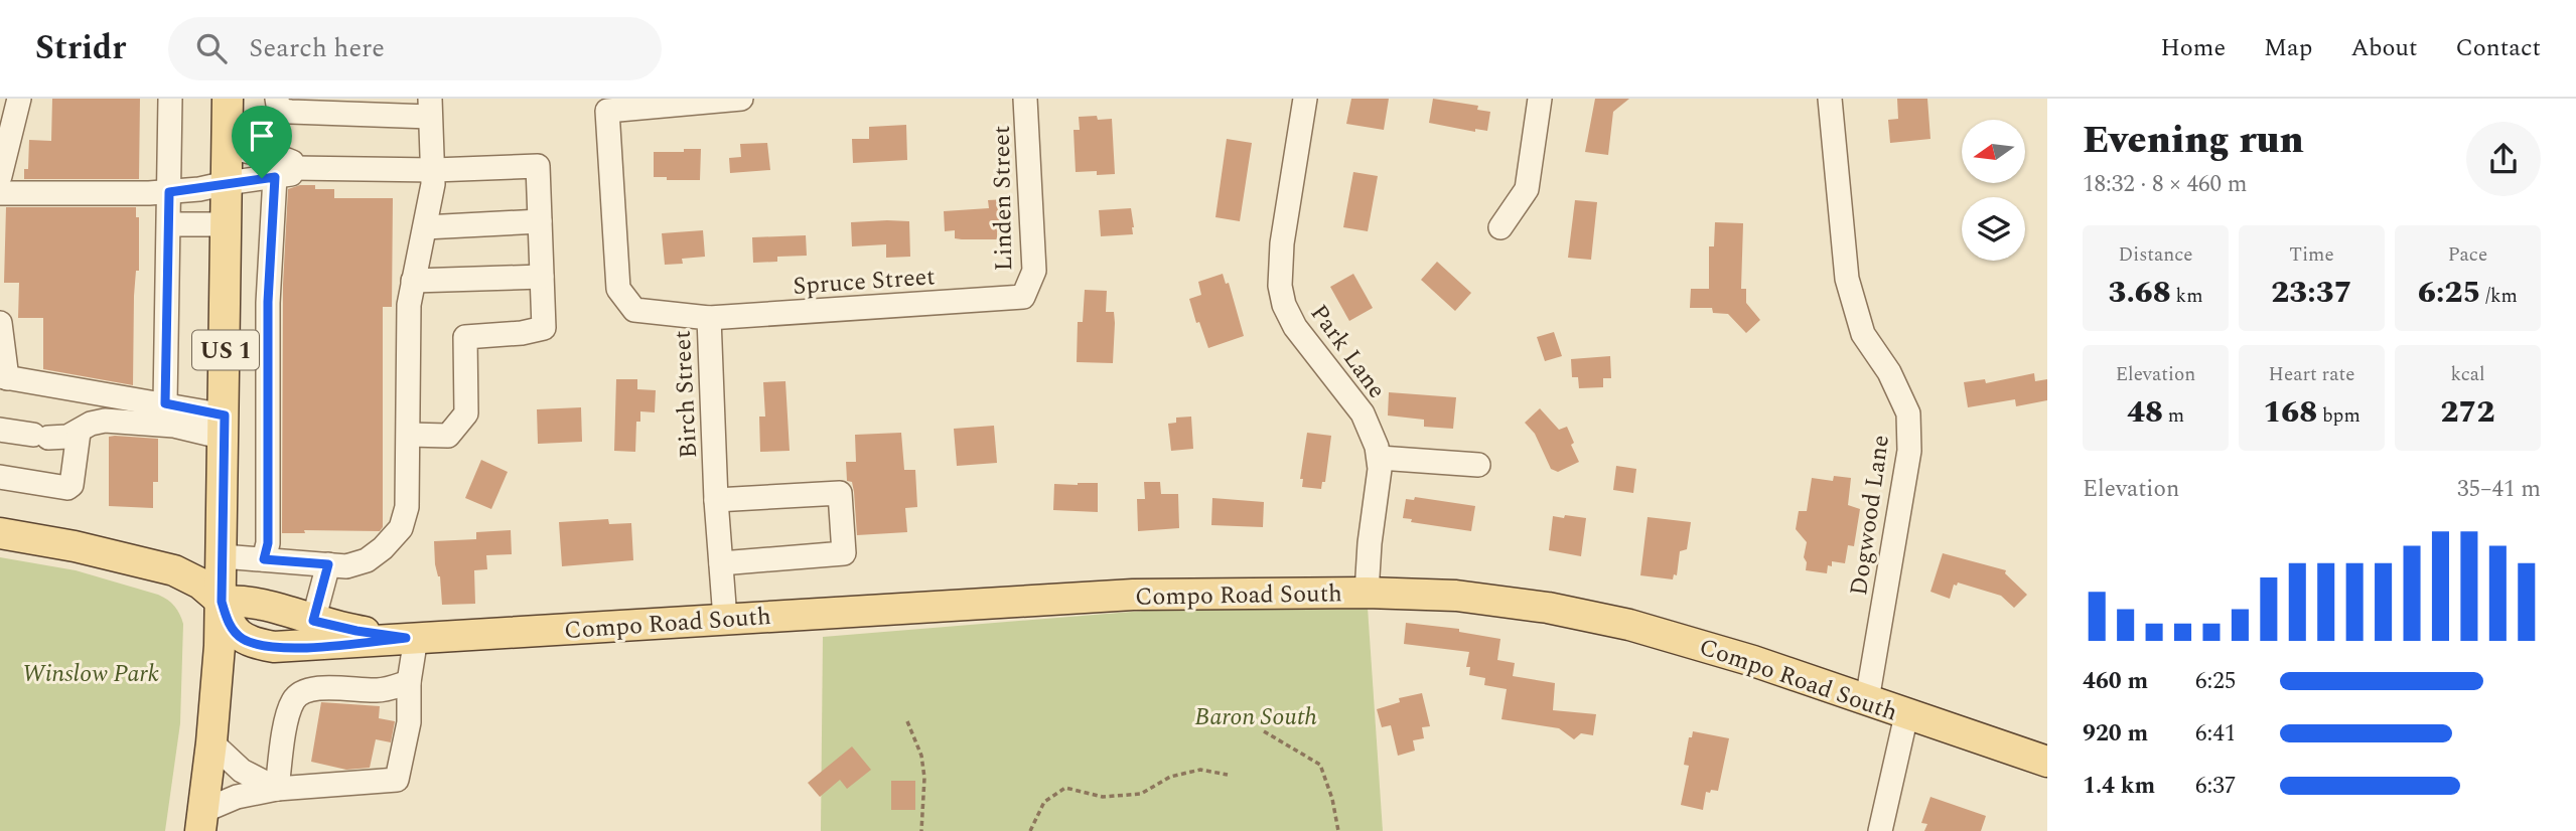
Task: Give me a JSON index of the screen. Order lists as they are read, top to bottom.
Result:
{
  "streets": {
    "main road": ["US 1", "Compo Road South"],
    "street": [
      "Linden Street",
      "Spruce Street",
      "Park Lane",
      "Birch Street",
      "Dogwood Lane"
    ]
  },
  "crossings": [
    ["Linden Street", "Spruce Street"],
    ["Spruce Street", "Birch Street"],
    ["US 1", "Compo Road South"],
    ["Park Lane", "Compo Road South"],
    ["Birch Street", "Compo Road South"],
    ["Dogwood Lane", "Compo Road South"]
  ],
  "parks": ["Winslow Park", "Baron South"],
  "north": "left",
  "page": {
    "header": "Stridr",
    "search": "Search here",
    "nav": [
      "Home",
      "Map",
      "About",
      "Contact"
    ],
    "heading": ["Evening run", "18:32 · 8 × 460 m"],
    "stats": [
      ["Distance", "3.68 km"],
      ["Time", "23:37"],
      ["Pace", "6:25 /km"],
      ["Elevation", "48 m"],
      ["Heart rate", "168 bpm"],
      ["kcal", "272"]
    ],
    "chart": ["Elevation", "35–41 m"],
    "list": [
      {
        "name": "460 m",
        "note": "6:25"
      },
      {
        "name": "920 m",
        "note": "6:41"
      },
      {
        "name": "1.4 km",
        "note": "6:37"
      }
    ]
  }
}
